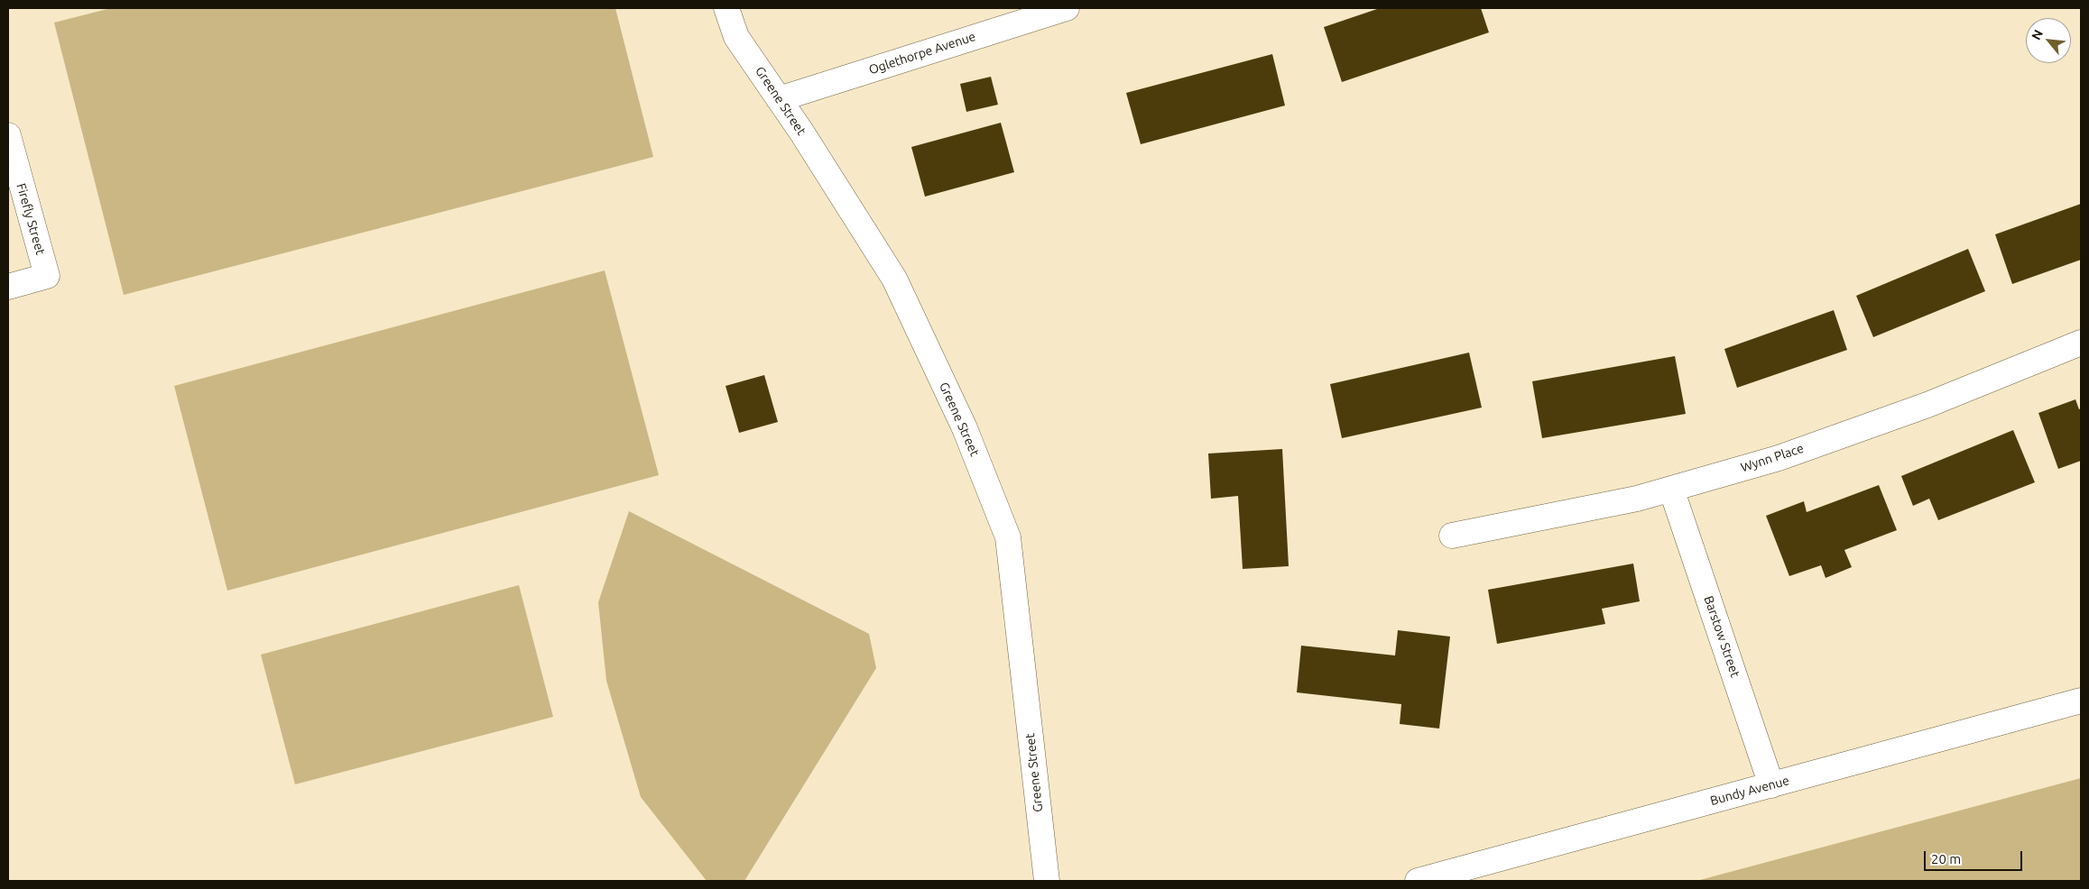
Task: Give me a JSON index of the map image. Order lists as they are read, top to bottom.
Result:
{
  "streets": {
    "street": [
      "Oglethorpe Avenue",
      "Greene Street",
      "Firefly Street",
      "Wynn Place",
      "Barstow Street",
      "Bundy Avenue"
    ]
  },
  "crossings": [
    ["Oglethorpe Avenue", "Greene Street"],
    ["Wynn Place", "Barstow Street"],
    ["Barstow Street", "Bundy Avenue"]
  ],
  "scale_bar": "20 m",
  "north": "top left"
}
